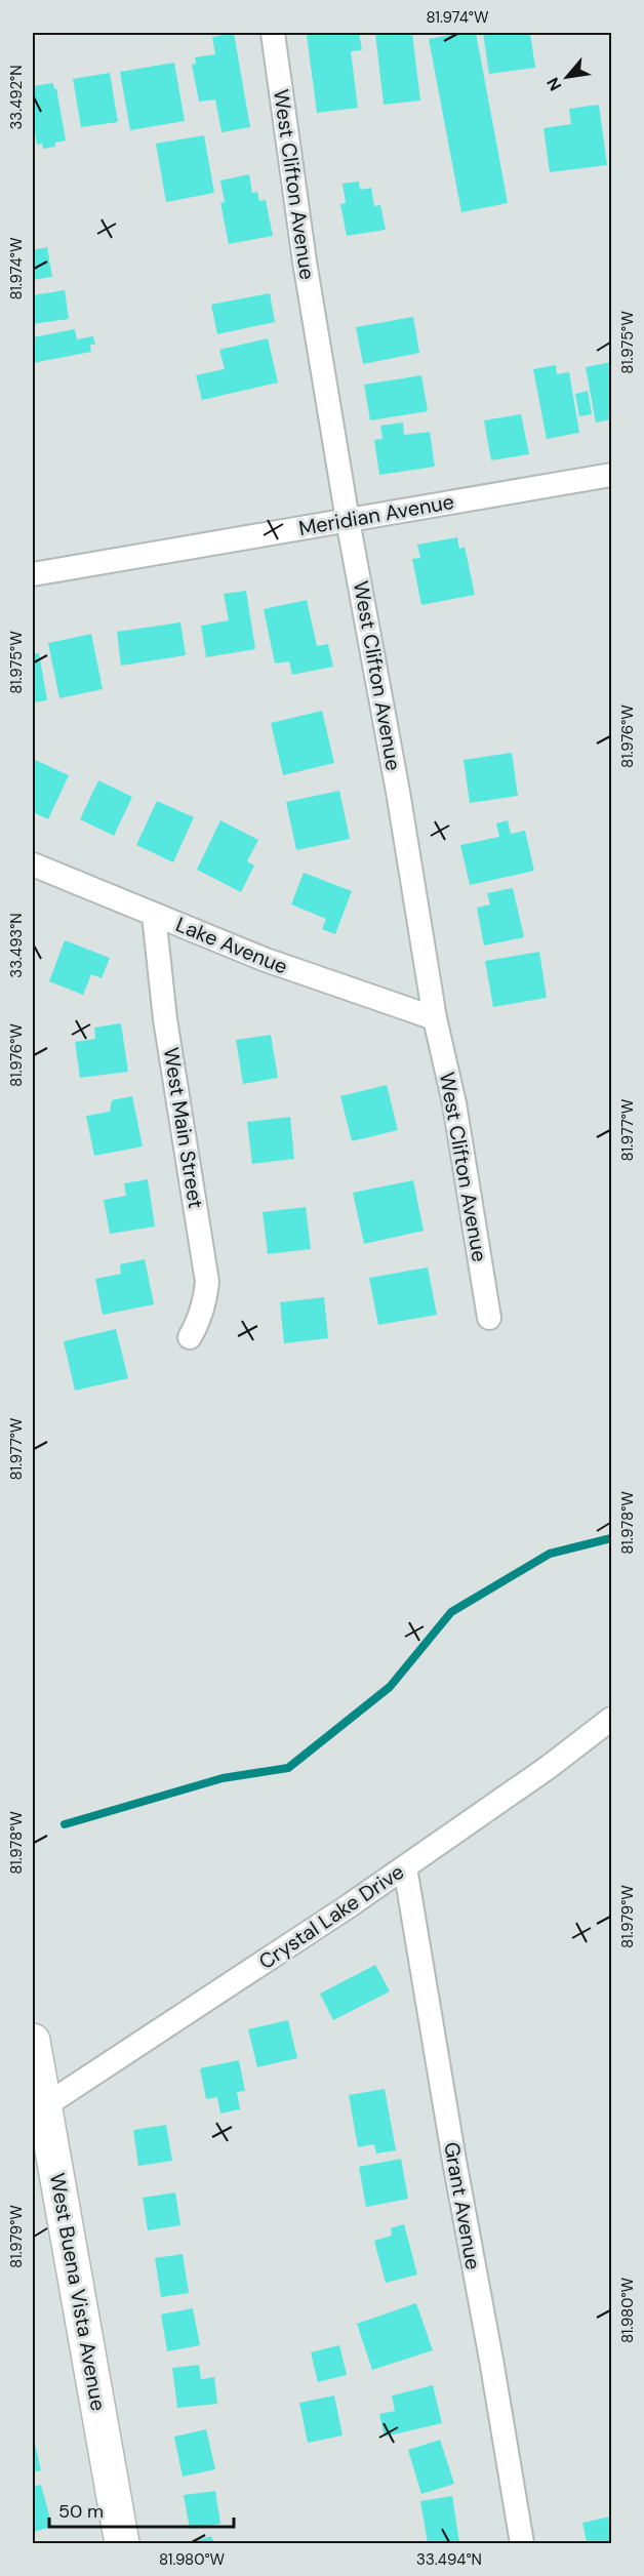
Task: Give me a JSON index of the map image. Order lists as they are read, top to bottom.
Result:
{
  "streets": {
    "street": [
      "West Clifton Avenue",
      "Meridian Avenue",
      "Lake Avenue",
      "West Main Street",
      "Crystal Lake Drive",
      "Grant Avenue",
      "West Buena Vista Avenue"
    ]
  },
  "crossings": [
    ["West Clifton Avenue", "Meridian Avenue"],
    ["West Clifton Avenue", "Lake Avenue"],
    ["Lake Avenue", "West Main Street"],
    ["Crystal Lake Drive", "Grant Avenue"],
    ["Crystal Lake Drive", "West Buena Vista Avenue"]
  ],
  "scale_bar": "50 m",
  "north": "bottom left",
  "coordinates": [
    "81.974°W",
    "33.492°N",
    "81.975°W",
    "81.976°W",
    "33.493°N",
    "81.977°W",
    "81.978°W",
    "81.979°W",
    "81.980°W",
    "33.494°N"
  ]
}
